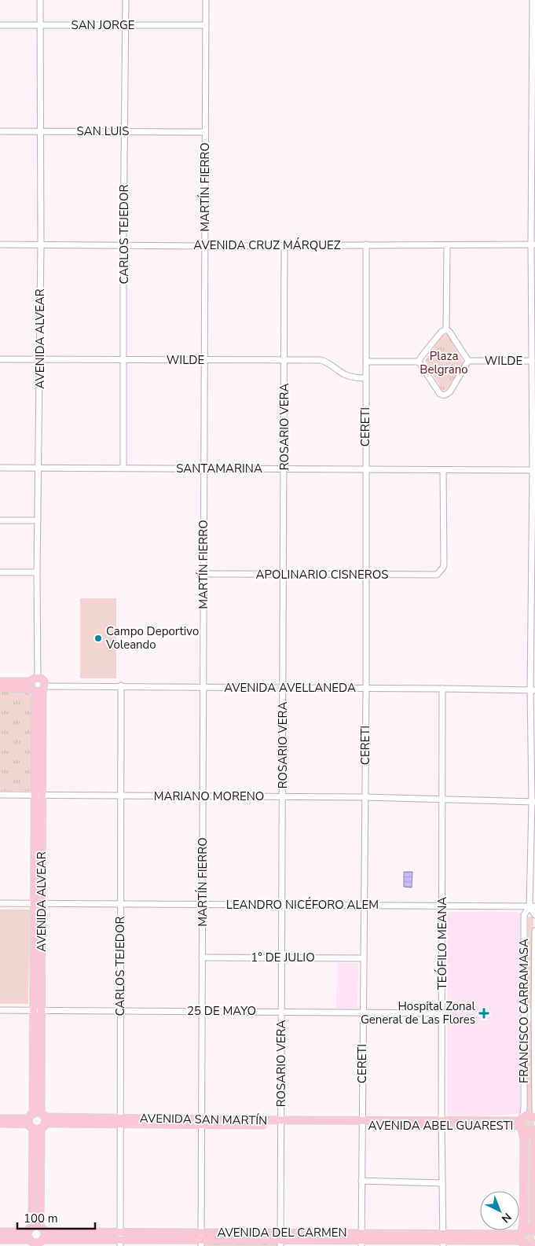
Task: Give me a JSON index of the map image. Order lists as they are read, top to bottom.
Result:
{
  "streets": {
    "main road": [
      "AVENIDA ALVEAR",
      "AVENIDA AVELLANEDA",
      "FRANCISCO CARRAMASA",
      "AVENIDA SAN MARTÍN",
      "AVENIDA ABEL GUARESTI",
      "AVENIDA DEL CARMEN"
    ],
    "street": [
      "SAN JORGE",
      "SAN LUIS",
      "MARTÍN FIERRO",
      "CARLOS TEJEDOR",
      "AVENIDA CRUZ MÁRQUEZ",
      "WILDE",
      "ROSARIO VERA",
      "CERETI",
      "SANTAMARINA",
      "APOLINARIO CISNEROS",
      "MARIANO MORENO",
      "LEANDRO NICÉFORO ALEM",
      "TEÓFILO MEANA",
      "1° DE JULIO",
      "25 DE MAYO"
    ]
  },
  "crossings": [
    ["SAN JORGE", "MARTÍN FIERRO"],
    ["SAN JORGE", "CARLOS TEJEDOR"],
    ["SAN JORGE", "AVENIDA ALVEAR"],
    ["SAN LUIS", "MARTÍN FIERRO"],
    ["SAN LUIS", "CARLOS TEJEDOR"],
    ["SAN LUIS", "AVENIDA ALVEAR"],
    ["MARTÍN FIERRO", "AVENIDA CRUZ MÁRQUEZ"],
    ["MARTÍN FIERRO", "WILDE"],
    ["MARTÍN FIERRO", "SANTAMARINA"],
    ["MARTÍN FIERRO", "APOLINARIO CISNEROS"],
    ["MARTÍN FIERRO", "AVENIDA AVELLANEDA"],
    ["MARTÍN FIERRO", "MARIANO MORENO"],
    ["MARTÍN FIERRO", "LEANDRO NICÉFORO ALEM"],
    ["MARTÍN FIERRO", "1° DE JULIO"],
    ["MARTÍN FIERRO", "25 DE MAYO"],
    ["MARTÍN FIERRO", "AVENIDA SAN MARTÍN"],
    ["MARTÍN FIERRO", "AVENIDA DEL CARMEN"],
    ["CARLOS TEJEDOR", "AVENIDA CRUZ MÁRQUEZ"],
    ["CARLOS TEJEDOR", "WILDE"],
    ["CARLOS TEJEDOR", "SANTAMARINA"],
    ["CARLOS TEJEDOR", "AVENIDA AVELLANEDA"],
    ["CARLOS TEJEDOR", "MARIANO MORENO"],
    ["CARLOS TEJEDOR", "LEANDRO NICÉFORO ALEM"],
    ["CARLOS TEJEDOR", "25 DE MAYO"],
    ["CARLOS TEJEDOR", "AVENIDA SAN MARTÍN"],
    ["CARLOS TEJEDOR", "AVENIDA DEL CARMEN"],
    ["AVENIDA CRUZ MÁRQUEZ", "AVENIDA ALVEAR"],
    ["AVENIDA CRUZ MÁRQUEZ", "ROSARIO VERA"],
    ["AVENIDA CRUZ MÁRQUEZ", "CERETI"],
    ["AVENIDA CRUZ MÁRQUEZ", "FRANCISCO CARRAMASA"],
    ["AVENIDA ALVEAR", "WILDE"],
    ["AVENIDA ALVEAR", "SANTAMARINA"],
    ["AVENIDA ALVEAR", "AVENIDA AVELLANEDA"],
    ["AVENIDA ALVEAR", "MARIANO MORENO"],
    ["AVENIDA ALVEAR", "LEANDRO NICÉFORO ALEM"],
    ["AVENIDA ALVEAR", "25 DE MAYO"],
    ["AVENIDA ALVEAR", "AVENIDA SAN MARTÍN"],
    ["AVENIDA ALVEAR", "AVENIDA DEL CARMEN"],
    ["WILDE", "ROSARIO VERA"],
    ["WILDE", "CERETI"],
    ["WILDE", "FRANCISCO CARRAMASA"],
    ["ROSARIO VERA", "SANTAMARINA"],
    ["ROSARIO VERA", "APOLINARIO CISNEROS"],
    ["ROSARIO VERA", "AVENIDA AVELLANEDA"],
    ["ROSARIO VERA", "MARIANO MORENO"],
    ["ROSARIO VERA", "LEANDRO NICÉFORO ALEM"],
    ["ROSARIO VERA", "1° DE JULIO"],
    ["ROSARIO VERA", "25 DE MAYO"],
    ["ROSARIO VERA", "AVENIDA SAN MARTÍN"],
    ["ROSARIO VERA", "AVENIDA DEL CARMEN"],
    ["CERETI", "SANTAMARINA"],
    ["CERETI", "APOLINARIO CISNEROS"],
    ["CERETI", "AVENIDA AVELLANEDA"],
    ["CERETI", "MARIANO MORENO"],
    ["CERETI", "LEANDRO NICÉFORO ALEM"],
    ["CERETI", "1° DE JULIO"],
    ["CERETI", "25 DE MAYO"],
    ["CERETI", "AVENIDA SAN MARTÍN"],
    ["CERETI", "AVENIDA ABEL GUARESTI"],
    ["CERETI", "AVENIDA DEL CARMEN"],
    ["SANTAMARINA", "APOLINARIO CISNEROS"],
    ["SANTAMARINA", "FRANCISCO CARRAMASA"],
    ["AVENIDA AVELLANEDA", "TEÓFILO MEANA"],
    ["AVENIDA AVELLANEDA", "FRANCISCO CARRAMASA"],
    ["MARIANO MORENO", "TEÓFILO MEANA"],
    ["MARIANO MORENO", "FRANCISCO CARRAMASA"],
    ["LEANDRO NICÉFORO ALEM", "TEÓFILO MEANA"],
    ["LEANDRO NICÉFORO ALEM", "FRANCISCO CARRAMASA"],
    ["TEÓFILO MEANA", "25 DE MAYO"],
    ["TEÓFILO MEANA", "AVENIDA ABEL GUARESTI"],
    ["TEÓFILO MEANA", "AVENIDA DEL CARMEN"],
    ["FRANCISCO CARRAMASA", "AVENIDA ABEL GUARESTI"],
    ["FRANCISCO CARRAMASA", "AVENIDA DEL CARMEN"],
    ["AVENIDA SAN MARTÍN", "AVENIDA ABEL GUARESTI"]
  ],
  "parks": ["Plaza Belgrano"],
  "places": {
    "other": ["Campo Deportivo Voleando"],
    "health": ["Hospital Zonal General de Las Flores"]
  },
  "scale_bar": "100 m",
  "north": "bottom right"
}
